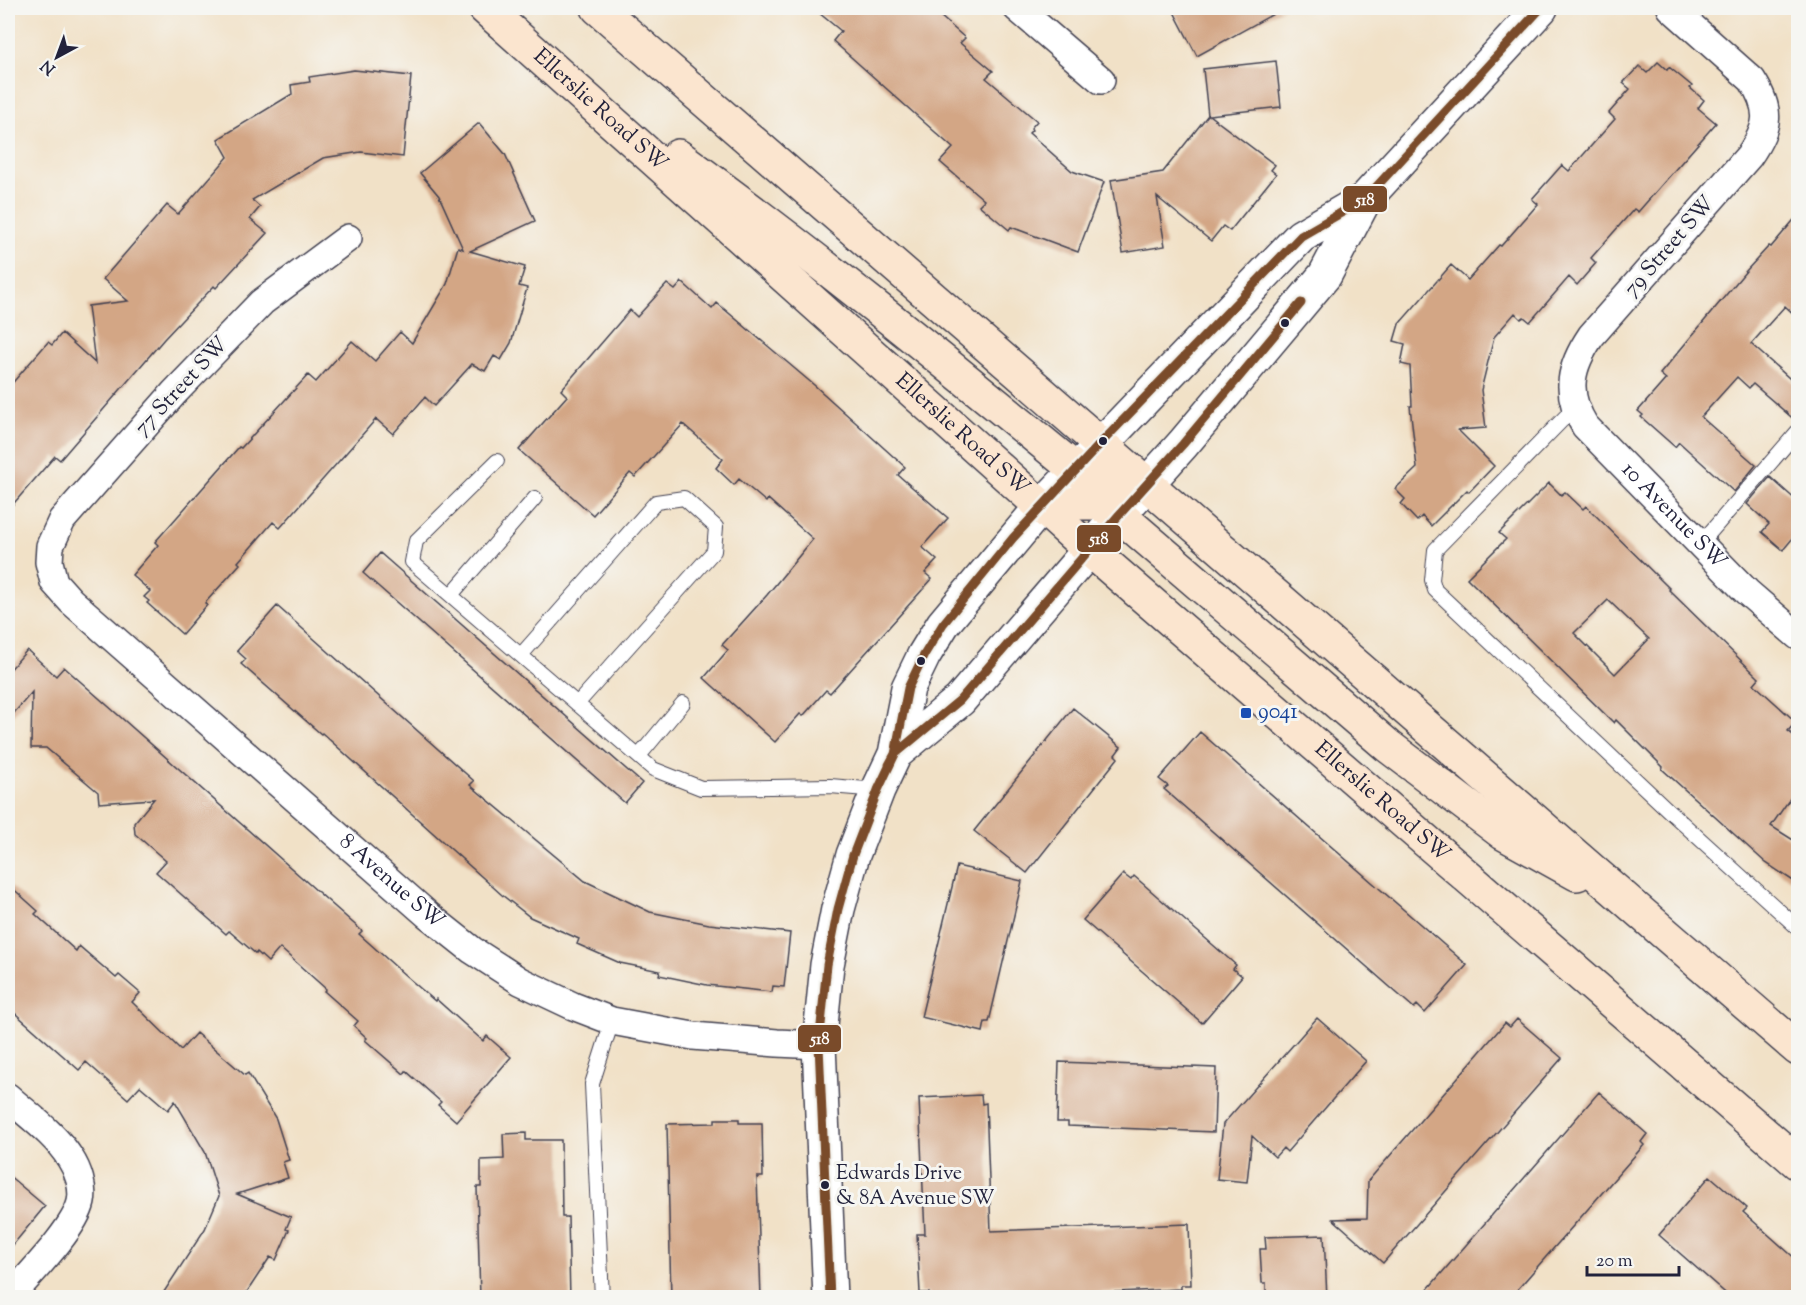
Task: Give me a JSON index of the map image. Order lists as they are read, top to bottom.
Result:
{
  "streets": {
    "main road": ["Ellerslie Road SW"],
    "street": [
      "79 Street SW",
      "77 Street SW",
      "10 Avenue SW",
      "8 Avenue SW"
    ]
  },
  "crossings": [
    ["79 Street SW", "10 Avenue SW"],
    ["77 Street SW", "8 Avenue SW"]
  ],
  "places": {
    "transit": ["9041"],
    "other": ["Edwards Drive & 8A Avenue SW"]
  },
  "lines": ["transit line 518"],
  "scale_bar": "20 m",
  "north": "bottom left"
}
